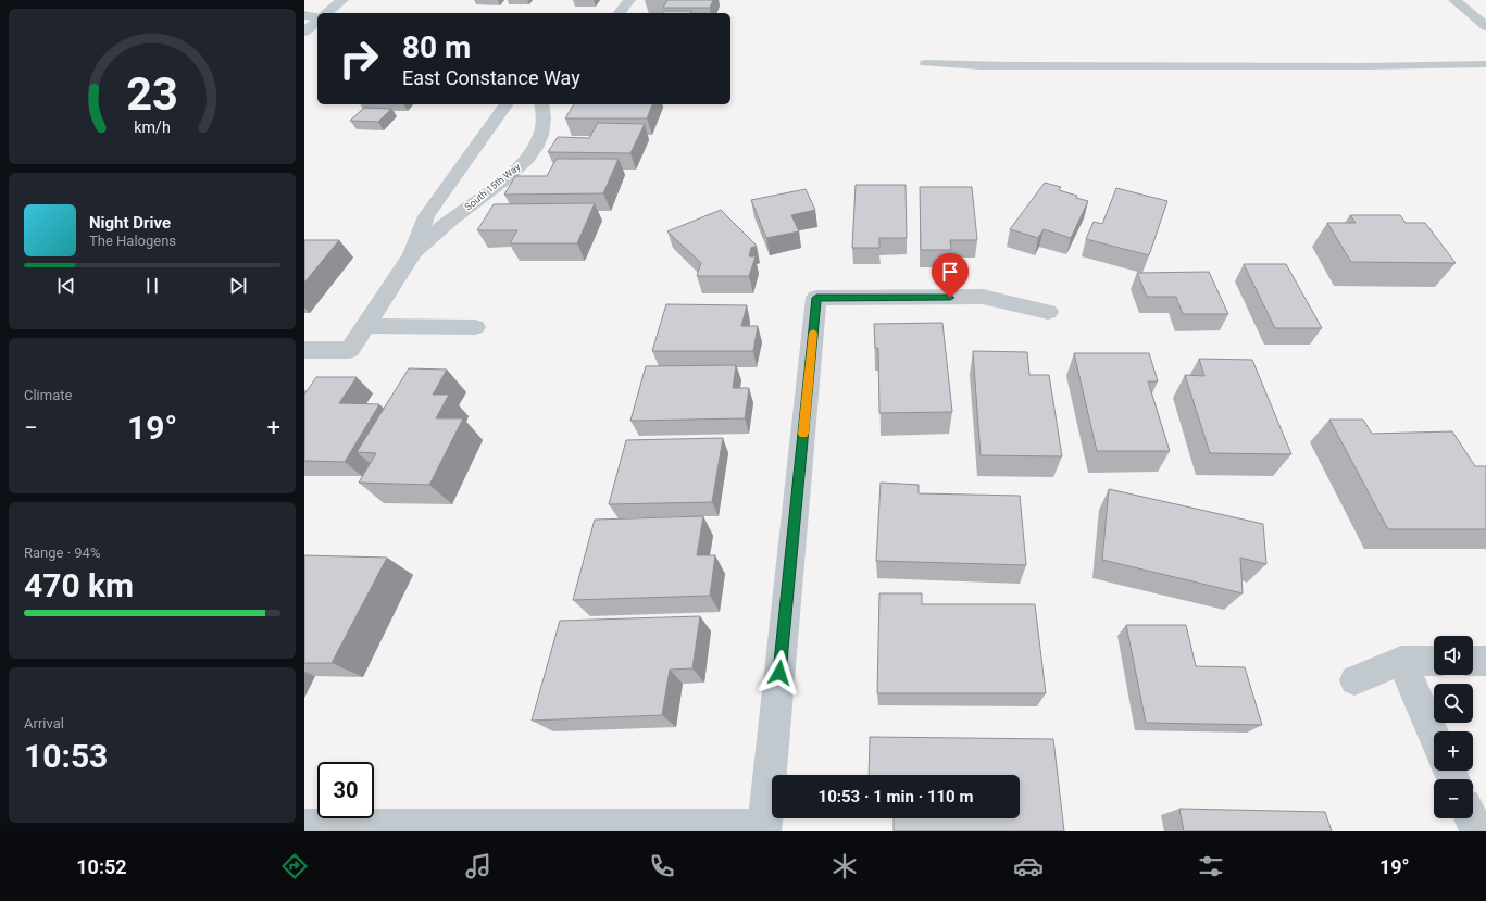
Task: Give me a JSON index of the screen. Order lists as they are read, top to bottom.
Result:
{
  "streets": {
    "street": ["South 15th Way"]
  },
  "page": {
    "turn": ["80 m", "East Constance Way"],
    "song": ["Night Drive", "The Halogens"],
    "tile": [
      "Climate",
      ["Range · 94%", "470 km"],
      ["Arrival", "10:53"]
    ],
    "heat": ["−", "19°", "+"],
    "map_buttons": ["+", "−"],
    "limit": "30",
    "trip": "10:53 · 1 min · 110 m",
    "tabs": ["10:52", "19°"],
    "gauge": ["23", "km/h"]
  }
}
